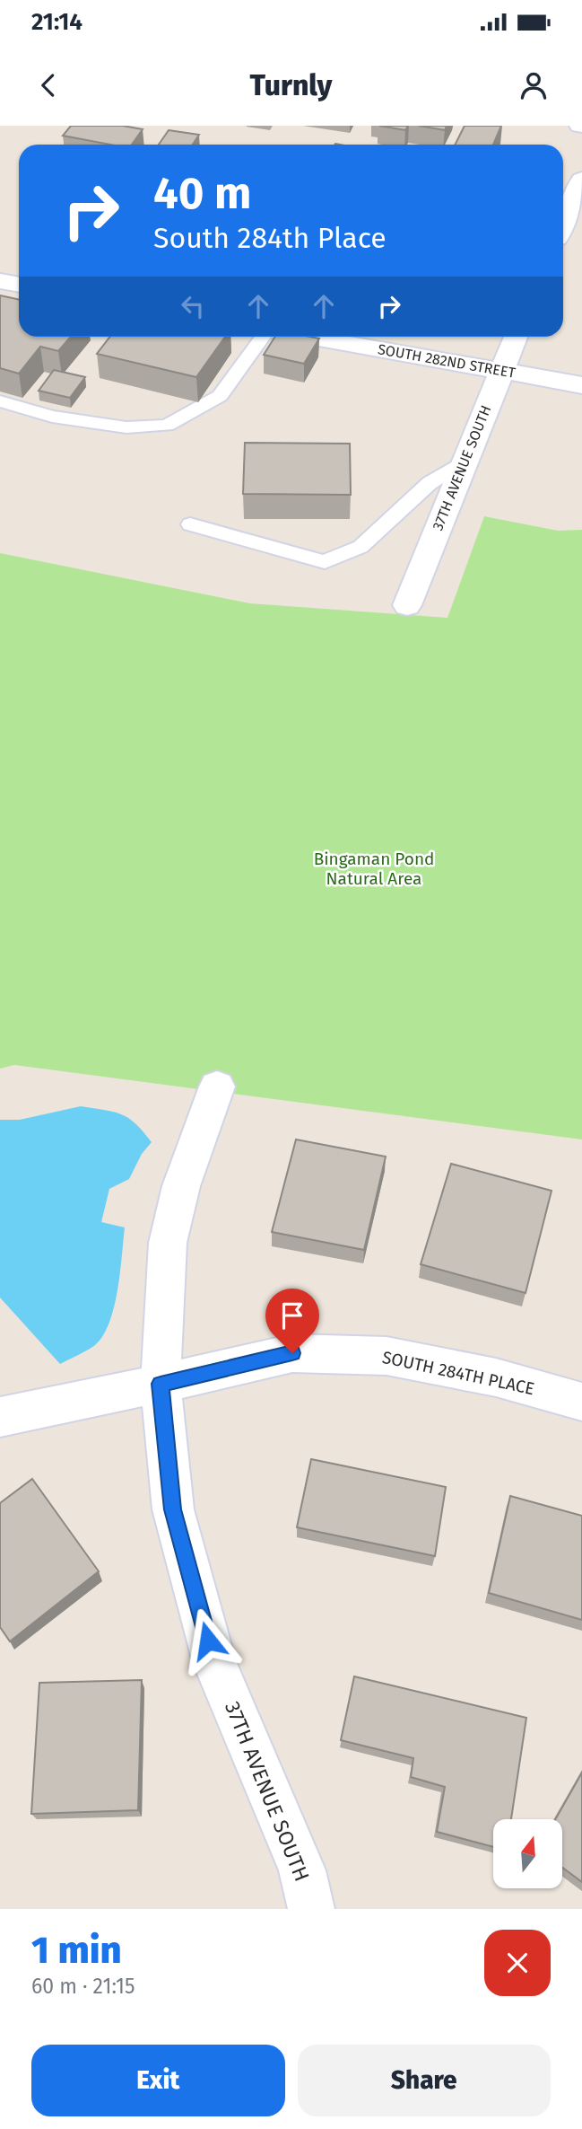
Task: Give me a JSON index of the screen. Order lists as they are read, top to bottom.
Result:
{
  "streets": {
    "street": ["SOUTH 282ND STREET", "37TH AVENUE SOUTH", "SOUTH 284TH PLACE"]
  },
  "crossings": [
    ["SOUTH 282ND STREET", "37TH AVENUE SOUTH"],
    ["37TH AVENUE SOUTH", "SOUTH 284TH PLACE"]
  ],
  "parks": ["Bingaman Pond Natural Area"],
  "north": "top",
  "page": {
    "status": "21:14",
    "header": "Turnly",
    "turn": ["40 m", "South 284th Place"],
    "heading": ["1 min", "60 m · 21:15"],
    "buttons": ["Exit", "Share"]
  }
}
